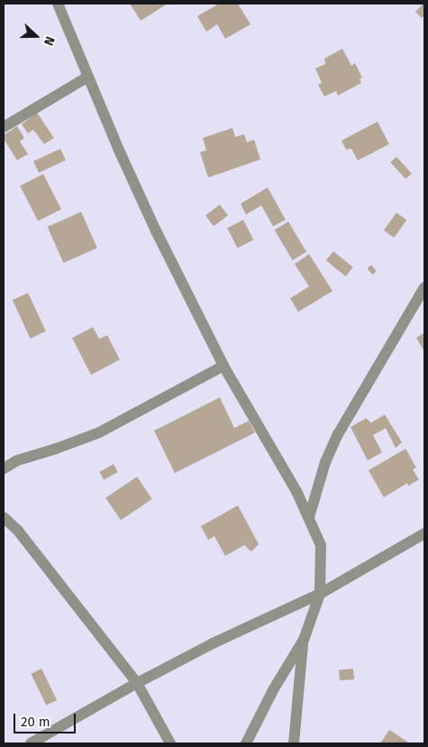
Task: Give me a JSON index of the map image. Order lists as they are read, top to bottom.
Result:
{
  "scale_bar": "20 m",
  "north": "right"
}
